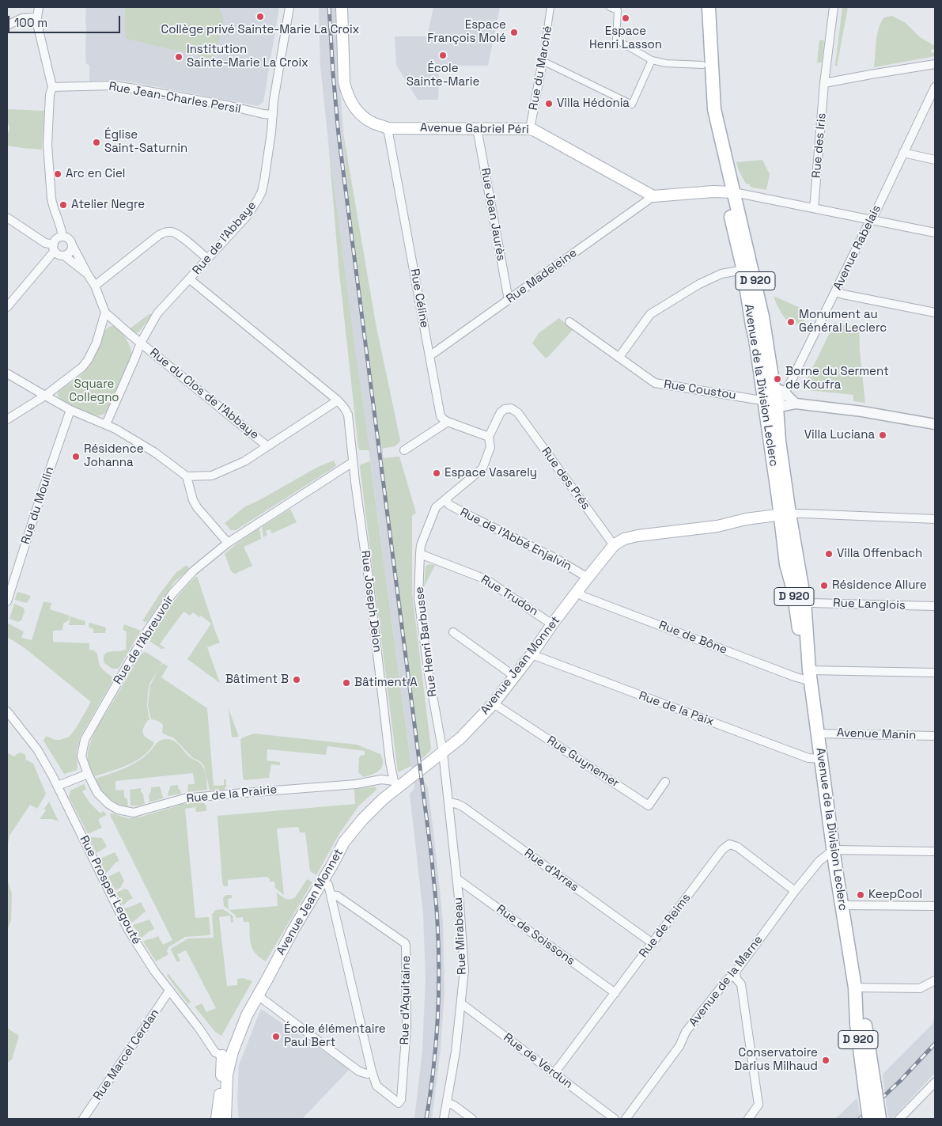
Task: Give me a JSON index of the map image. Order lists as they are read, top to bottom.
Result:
{
  "streets": {
    "main road": [
      "Avenue Gabriel Péri",
      "D 920",
      "Avenue de la Division Leclerc",
      "Avenue Jean Monnet"
    ],
    "street": [
      "Rue du Marché",
      "Rue Jean-Charles Persil",
      "Rue des Iris",
      "Rue Jean Jaurès",
      "Rue de l'Abbaye",
      "Avenue Rabelais",
      "Rue Madeleine",
      "Rue Céline",
      "Rue Coustou",
      "Rue du Clos de l'Abbaye",
      "Rue des Prés",
      "Rue du Moulin",
      "Rue de l'Abbé Enjalvin",
      "Rue Trudon",
      "Rue Joseph Delon",
      "Rue Langlois",
      "Rue de Bône",
      "Rue de l'Abreuvoir",
      "Rue Henri Barbusse",
      "Rue de la Paix",
      "Avenue Manin",
      "Rue Guynemer",
      "Rue de la Prairie",
      "Rue d'Arras",
      "Rue Prosper Legouté",
      "Rue de Reims",
      "Rue de Soissons",
      "Rue Mirabeau",
      "Avenue de la Marne",
      "Rue d'Aquitaine",
      "Rue Marcel Cerdan",
      "Rue de Verdun"
    ]
  },
  "crossings": [
    ["Rue du Marché", "Avenue Gabriel Péri"],
    ["Rue Jean-Charles Persil", "Rue de l'Abbaye"],
    ["Avenue Gabriel Péri", "Rue Jean Jaurès"],
    ["Avenue Gabriel Péri", "Rue Madeleine"],
    ["Avenue Gabriel Péri", "Rue Céline"],
    ["Rue Jean Jaurès", "Rue Madeleine"],
    ["Rue de l'Abbaye", "Rue du Clos de l'Abbaye"],
    ["Avenue Rabelais", "Avenue de la Division Leclerc"],
    ["Avenue Rabelais", "Rue Coustou"],
    ["Rue Madeleine", "Rue Céline"],
    ["Avenue de la Division Leclerc", "Rue Coustou"],
    ["Avenue de la Division Leclerc", "Rue Langlois"],
    ["Avenue de la Division Leclerc", "Rue de Bône"],
    ["Avenue de la Division Leclerc", "Avenue Jean Monnet"],
    ["Avenue de la Division Leclerc", "Rue de la Paix"],
    ["Avenue de la Division Leclerc", "Avenue Manin"],
    ["Avenue de la Division Leclerc", "Avenue de la Marne"],
    ["Rue des Prés", "Rue Henri Barbusse"],
    ["Rue des Prés", "Avenue Jean Monnet"],
    ["Rue de l'Abbé Enjalvin", "Rue Henri Barbusse"],
    ["Rue de l'Abbé Enjalvin", "Avenue Jean Monnet"],
    ["Rue Trudon", "Rue Henri Barbusse"],
    ["Rue Trudon", "Avenue Jean Monnet"],
    ["Rue Joseph Delon", "Rue de l'Abreuvoir"],
    ["Rue Joseph Delon", "Avenue Jean Monnet"],
    ["Rue Joseph Delon", "Rue de la Prairie"],
    ["Rue de Bône", "Avenue Jean Monnet"],
    ["Rue de l'Abreuvoir", "Rue de la Prairie"],
    ["Rue Henri Barbusse", "Avenue Jean Monnet"],
    ["Rue Henri Barbusse", "Rue Mirabeau"],
    ["Avenue Jean Monnet", "Rue de la Paix"],
    ["Avenue Jean Monnet", "Rue Guynemer"],
    ["Avenue Jean Monnet", "Rue de la Prairie"],
    ["Avenue Jean Monnet", "Rue Prosper Legouté"],
    ["Avenue Jean Monnet", "Rue Mirabeau"],
    ["Avenue Jean Monnet", "Rue d'Aquitaine"],
    ["Rue d'Arras", "Rue de Reims"],
    ["Rue d'Arras", "Rue Mirabeau"],
    ["Rue Prosper Legouté", "Rue Marcel Cerdan"],
    ["Rue de Reims", "Rue de Soissons"],
    ["Rue de Reims", "Avenue de la Marne"],
    ["Rue de Reims", "Rue de Verdun"],
    ["Rue de Soissons", "Rue Mirabeau"],
    ["Rue Mirabeau", "Rue de Verdun"]
  ],
  "parks": ["Square Collegno"],
  "places": [
    "Collège privé Sainte-Marie La Croix",
    "Espace Henri Lasson",
    "Espace François Molé",
    "École Sainte-Marie",
    "Institution Sainte-Marie La Croix",
    "Villa Hédonia",
    "Église Saint-Saturnin",
    "Arc en Ciel",
    "Atelier Negre",
    "Monument au Général Leclerc",
    "Borne du Serment de Koufra",
    "Villa Luciana",
    "Résidence Johanna",
    "Espace Vasarely",
    "Villa Offenbach",
    "Résidence Allure",
    "Bâtiment B",
    "Bâtiment A",
    "KeepCool",
    "École élémentaire Paul Bert",
    "Conservatoire Darius Milhaud"
  ],
  "scale_bar": "100 m"
}
